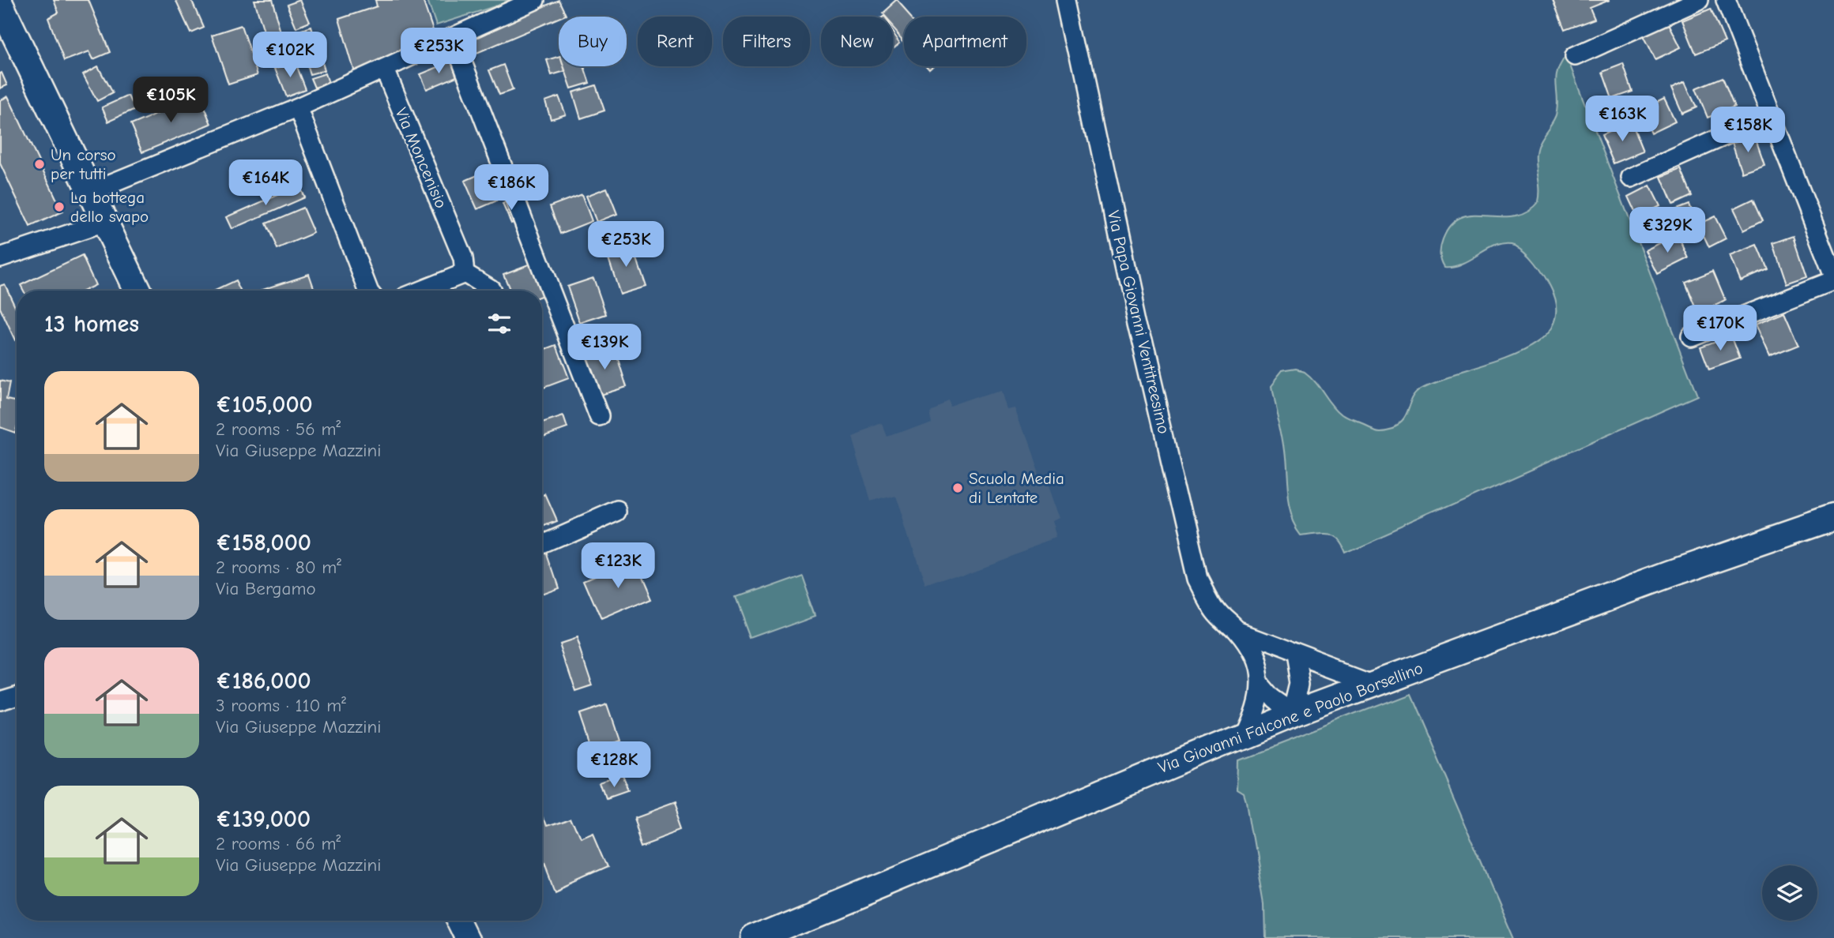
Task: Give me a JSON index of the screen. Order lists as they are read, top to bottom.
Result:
{
  "streets": {
    "street": ["Via Moncenisio", "Via Papa Giovanni Ventitreesimo", "Via Giovanni Falcone e Paolo Borsellino"]
  },
  "crossings": [
    ["Via Papa Giovanni Ventitreesimo", "Via Giovanni Falcone e Paolo Borsellino"]
  ],
  "places": ["Un corso per tutti", "La bottega dello svapo", "Scuola Media di Lentate"],
  "page": {
    "chip": [
      "Buy",
      "Rent",
      "Filters",
      "New",
      "Apartment"
    ],
    "price": [
      "€253K",
      "€102K",
      "€105K",
      "€163K",
      "€158K",
      "€164K",
      "€186K",
      "€329K",
      "€253K",
      "€170K",
      "€139K",
      "€123K",
      "€128K"
    ],
    "heading": "13 homes",
    "list": [
      {
        "name": "€105,000",
        "note": "2 rooms · 56 m² · Via Giuseppe Mazzini"
      },
      {
        "name": "€158,000",
        "note": "2 rooms · 80 m² · Via Bergamo"
      },
      {
        "name": "€186,000",
        "note": "3 rooms · 110 m² · Via Giuseppe Mazzini"
      },
      {
        "name": "€139,000",
        "note": "2 rooms · 66 m² · Via Giuseppe Mazzini"
      }
    ]
  }
}
